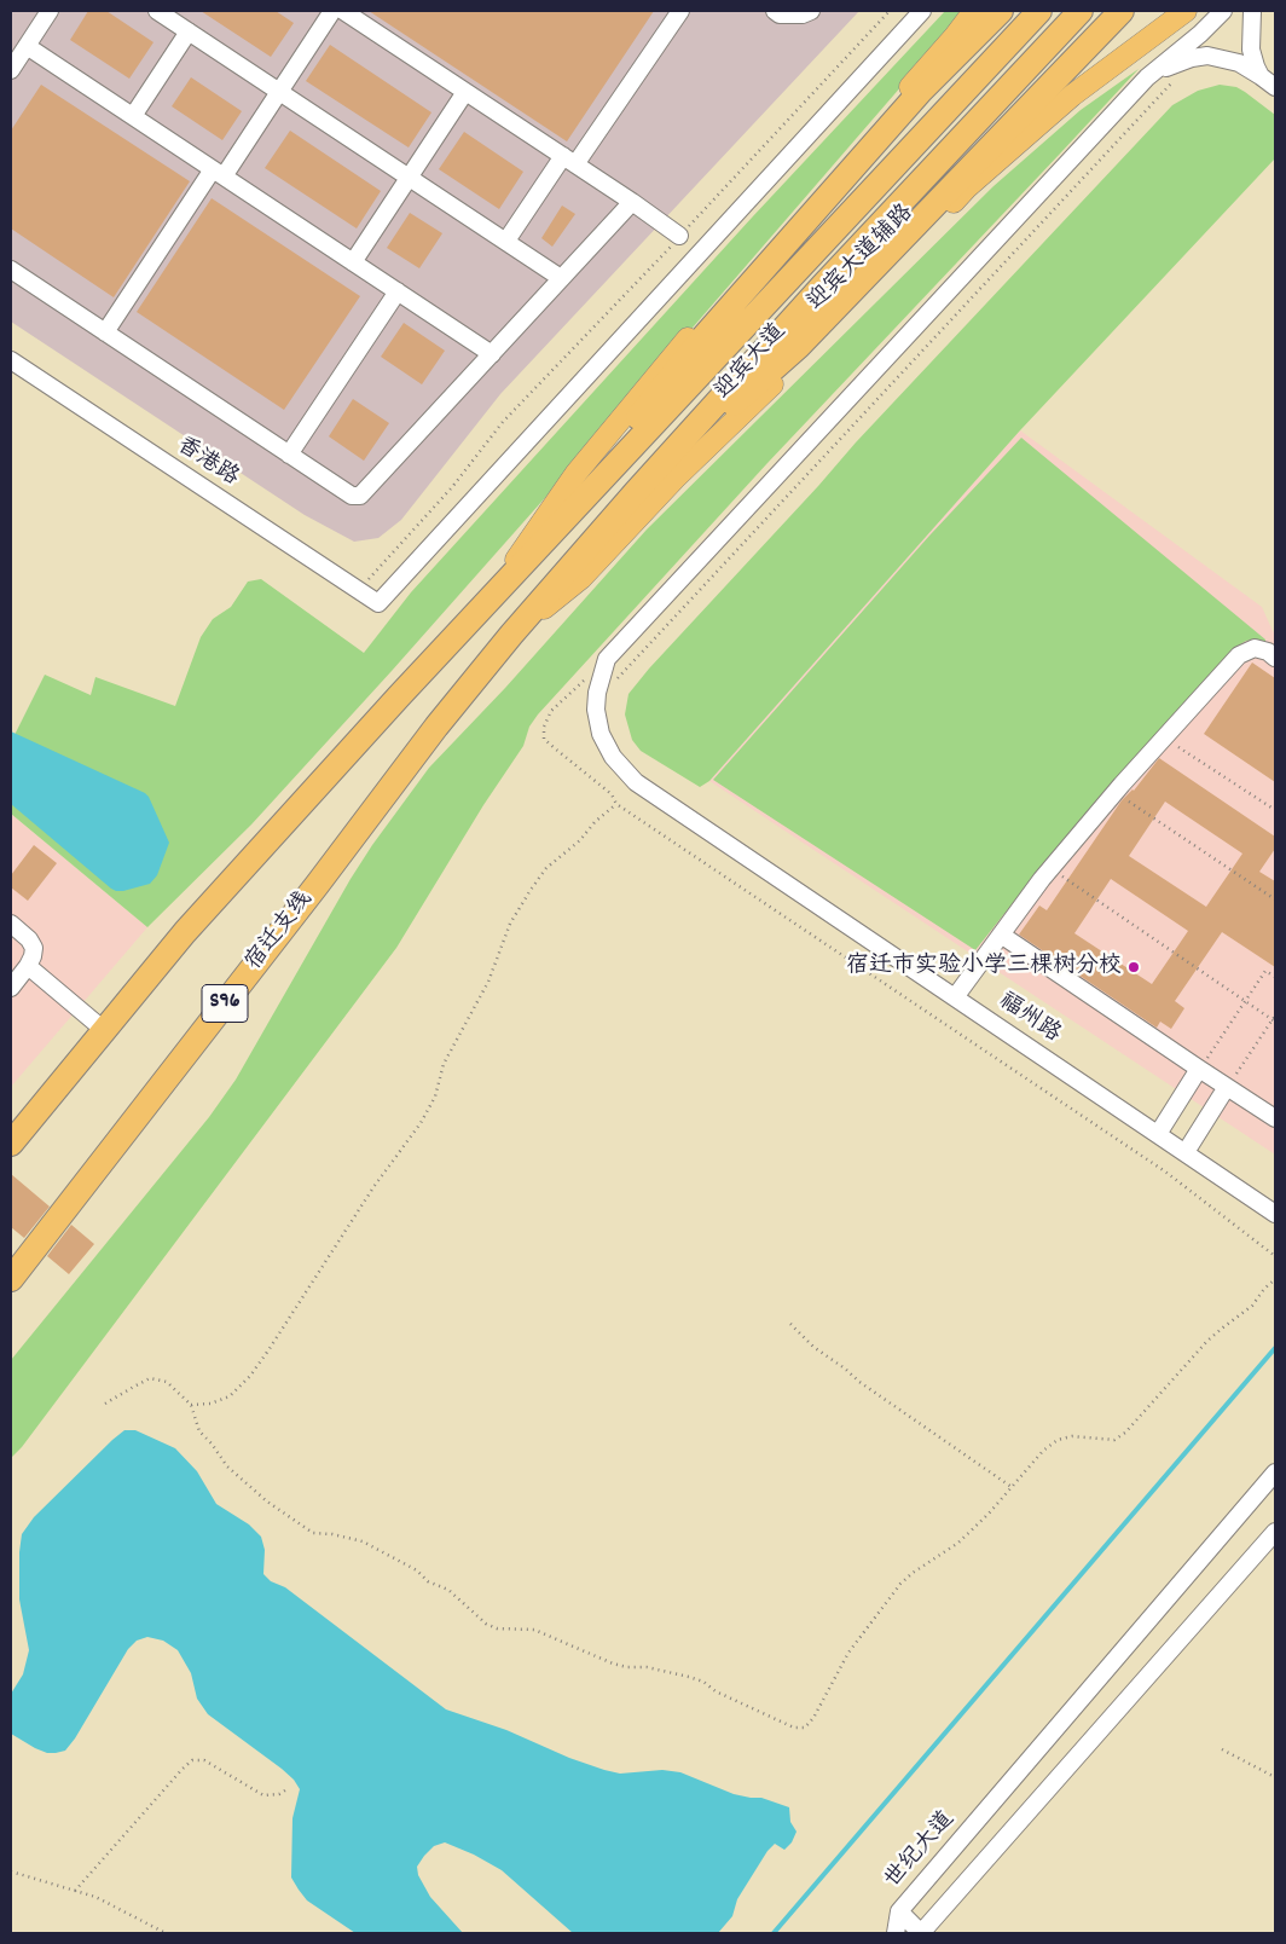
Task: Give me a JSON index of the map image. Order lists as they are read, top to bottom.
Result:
{
  "streets": {
    "highway": ["迎宾大道", "宿迁支线", "S96"],
    "main road": ["迎宾大道辅路"],
    "street": ["香港路", "福州路", "世纪大道"]
  },
  "crossings": [
    ["迎宾大道辅路", "迎宾大道"],
    ["迎宾大道", "宿迁支线"]
  ],
  "places": ["宿迁市实验小学三棵树分校"]
}
